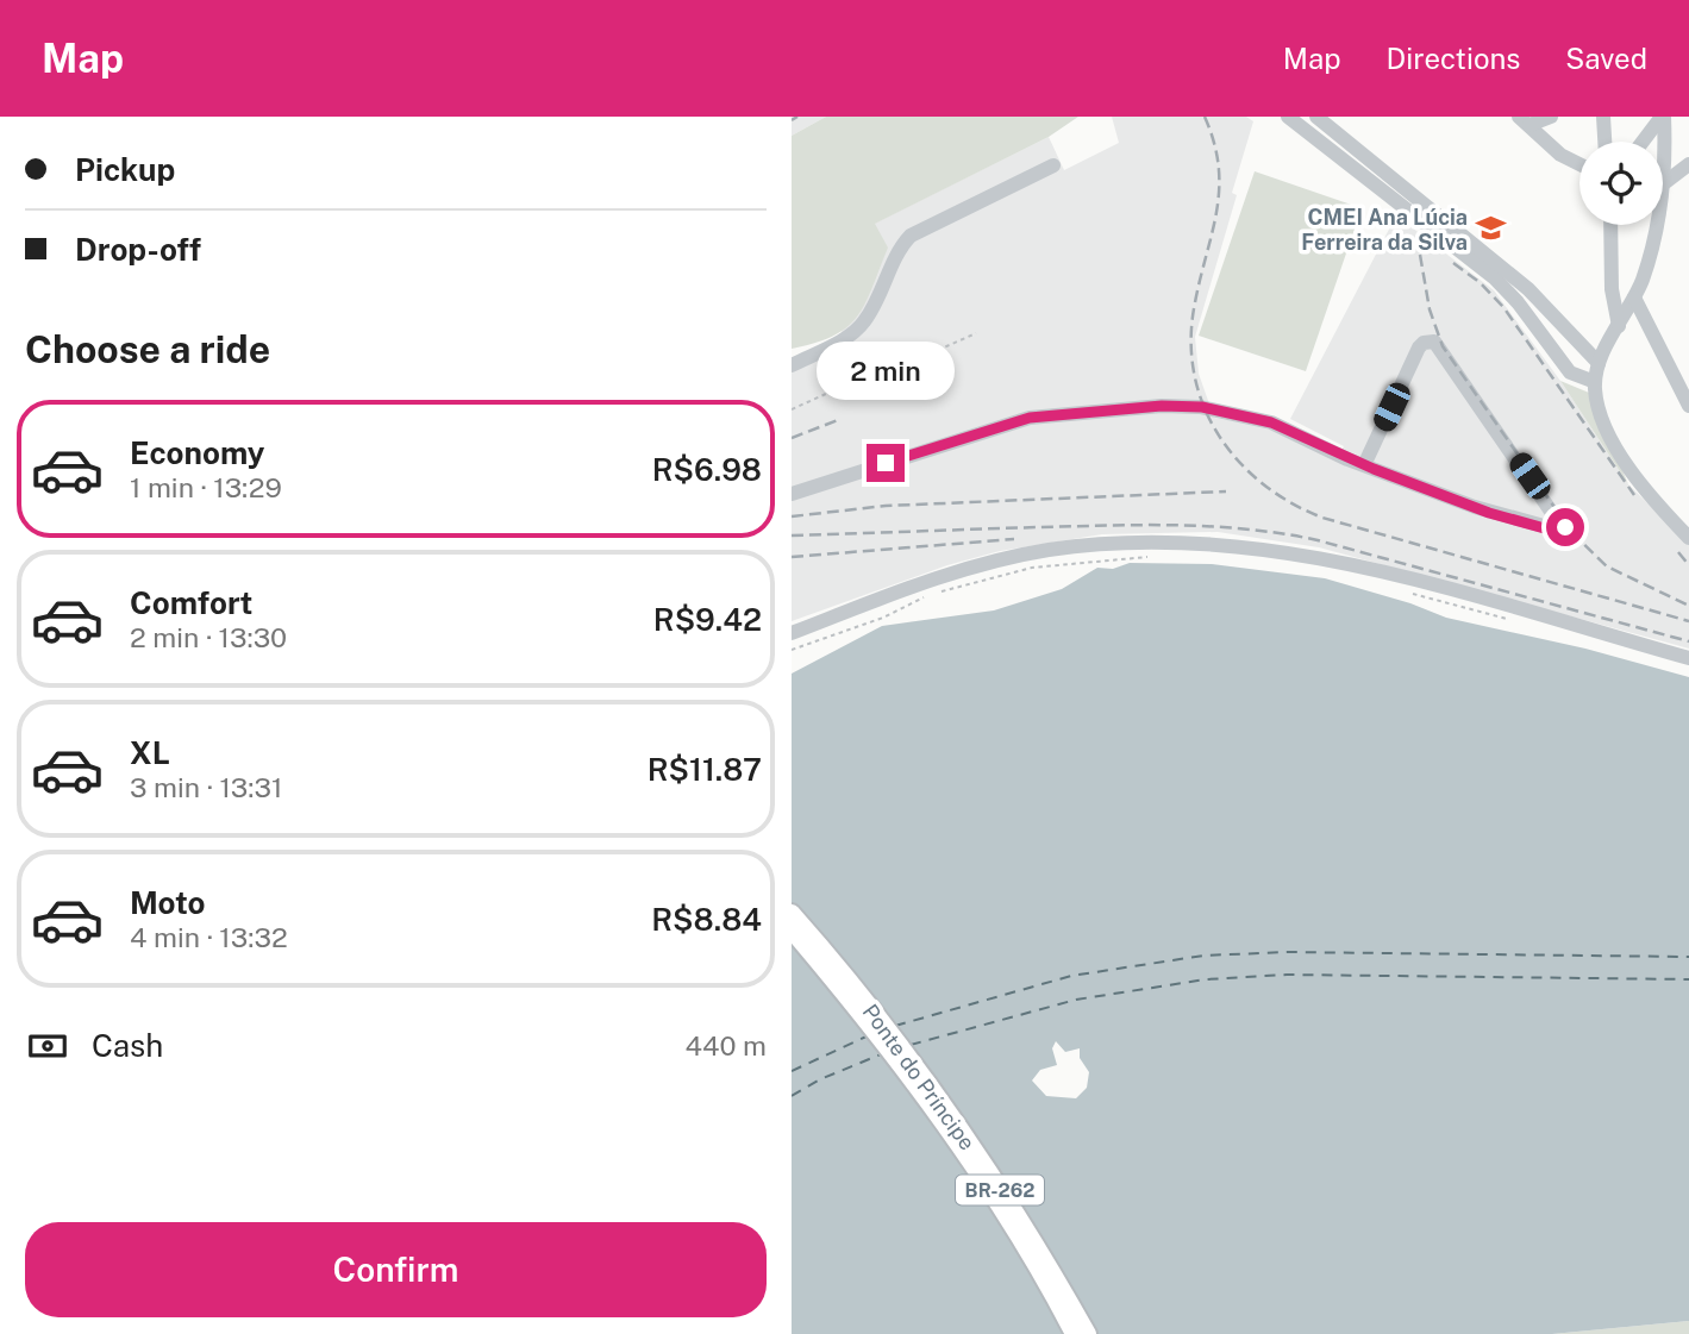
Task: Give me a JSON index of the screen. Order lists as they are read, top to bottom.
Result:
{
  "streets": {
    "main road": ["Ponte do Príncipe", "BR-262"]
  },
  "places": {
    "school or university": ["CMEI Ana Lúcia Ferreira da Silva"]
  },
  "page": {
    "header": "Map",
    "nav": ["Map", "Directions", "Saved"],
    "banner": ["Pickup", "Drop-off"],
    "heading": "Choose a ride",
    "bubble": "2 min",
    "list": [
      {
        "name": "Economy",
        "note": "1 min · 13:29",
        "value": "R$6.98"
      },
      {
        "name": "Comfort",
        "note": "2 min · 13:30",
        "value": "R$9.42"
      },
      {
        "name": "XL",
        "note": "3 min · 13:31",
        "value": "R$11.87"
      },
      {
        "name": "Moto",
        "note": "4 min · 13:32",
        "value": "R$8.84"
      }
    ],
    "pay": ["Cash", "440 m"],
    "buttons": "Confirm"
  }
}
